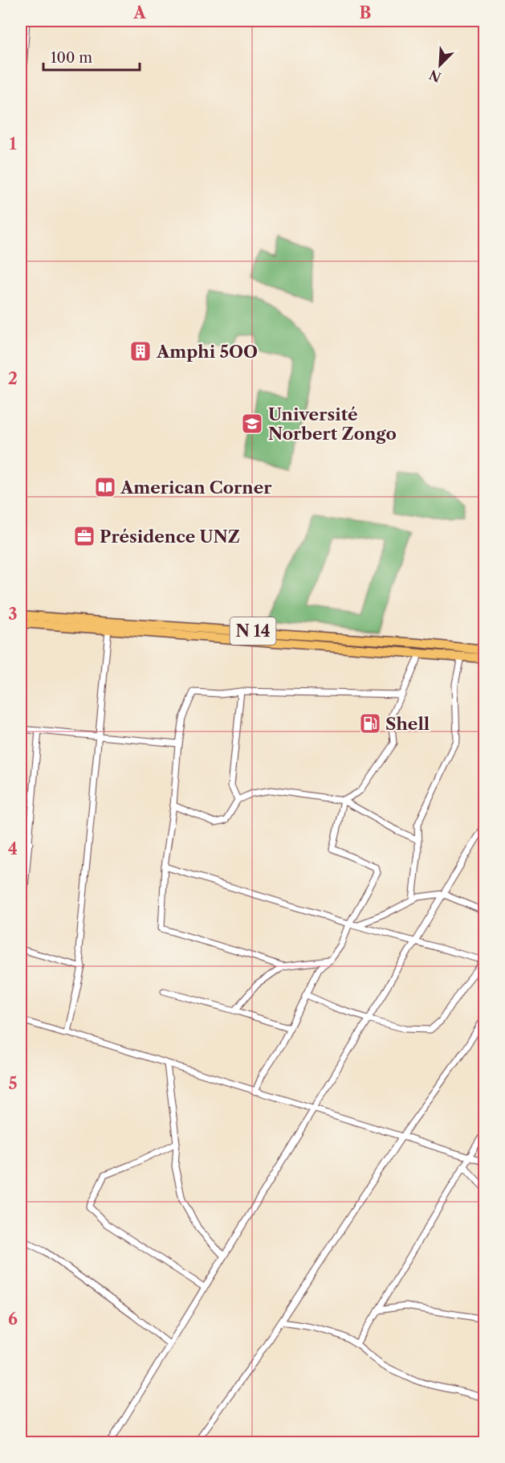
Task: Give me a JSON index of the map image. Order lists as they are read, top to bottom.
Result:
{
  "streets": {
    "main road": ["N 14"]
  },
  "places": {
    "building": ["Amphi 5OO"],
    "school or university": ["Université Norbert Zongo"],
    "library": ["American Corner"],
    "office": ["Présidence UNZ"],
    "fuel station": ["Shell"]
  },
  "scale_bar": "100 m",
  "north": "bottom left",
  "grid": {
    "columns": ["A", "B"],
    "rows": [
      "1",
      "2",
      "3",
      "4",
      "5",
      "6"
    ]
  }
}
